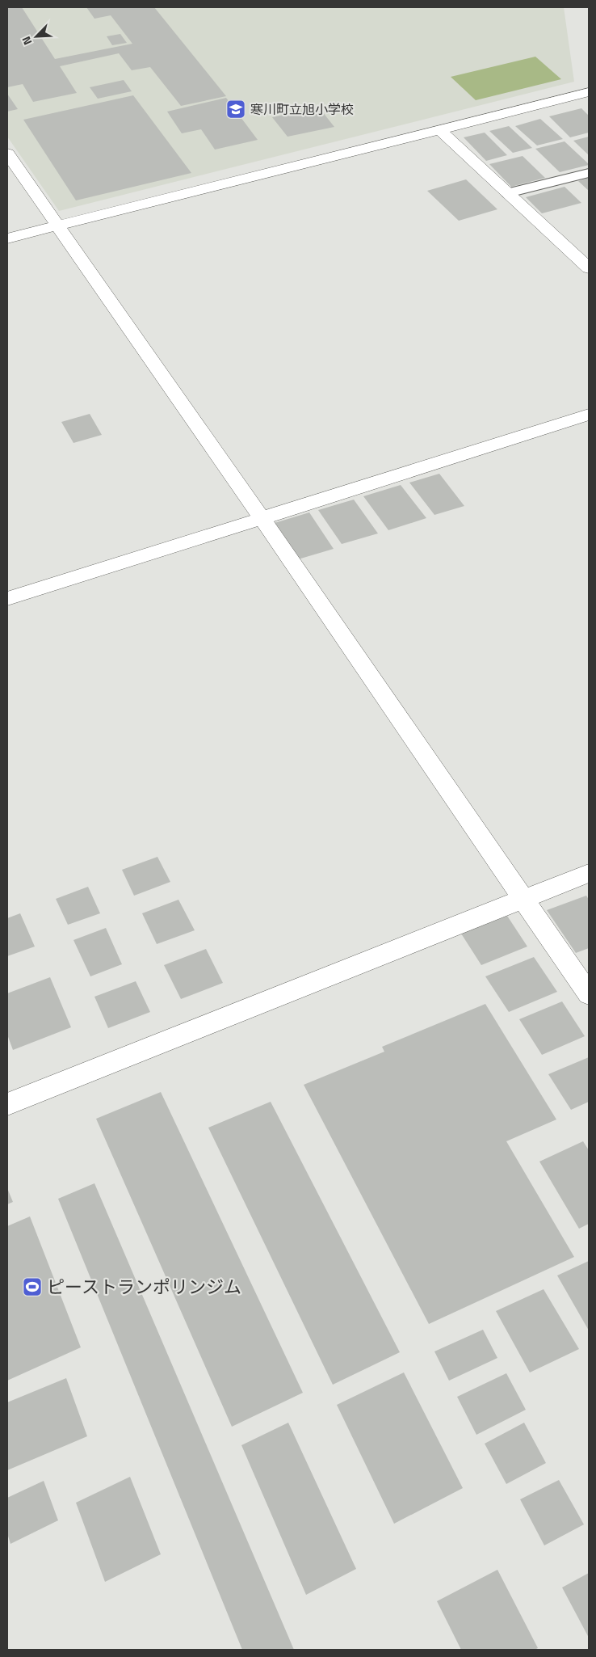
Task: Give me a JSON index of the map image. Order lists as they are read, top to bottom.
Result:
{
  "places": {
    "school or university": ["寒川町立旭小学校"],
    "sports": ["ピーストランポリンジム"]
  },
  "north": "bottom left"
}
